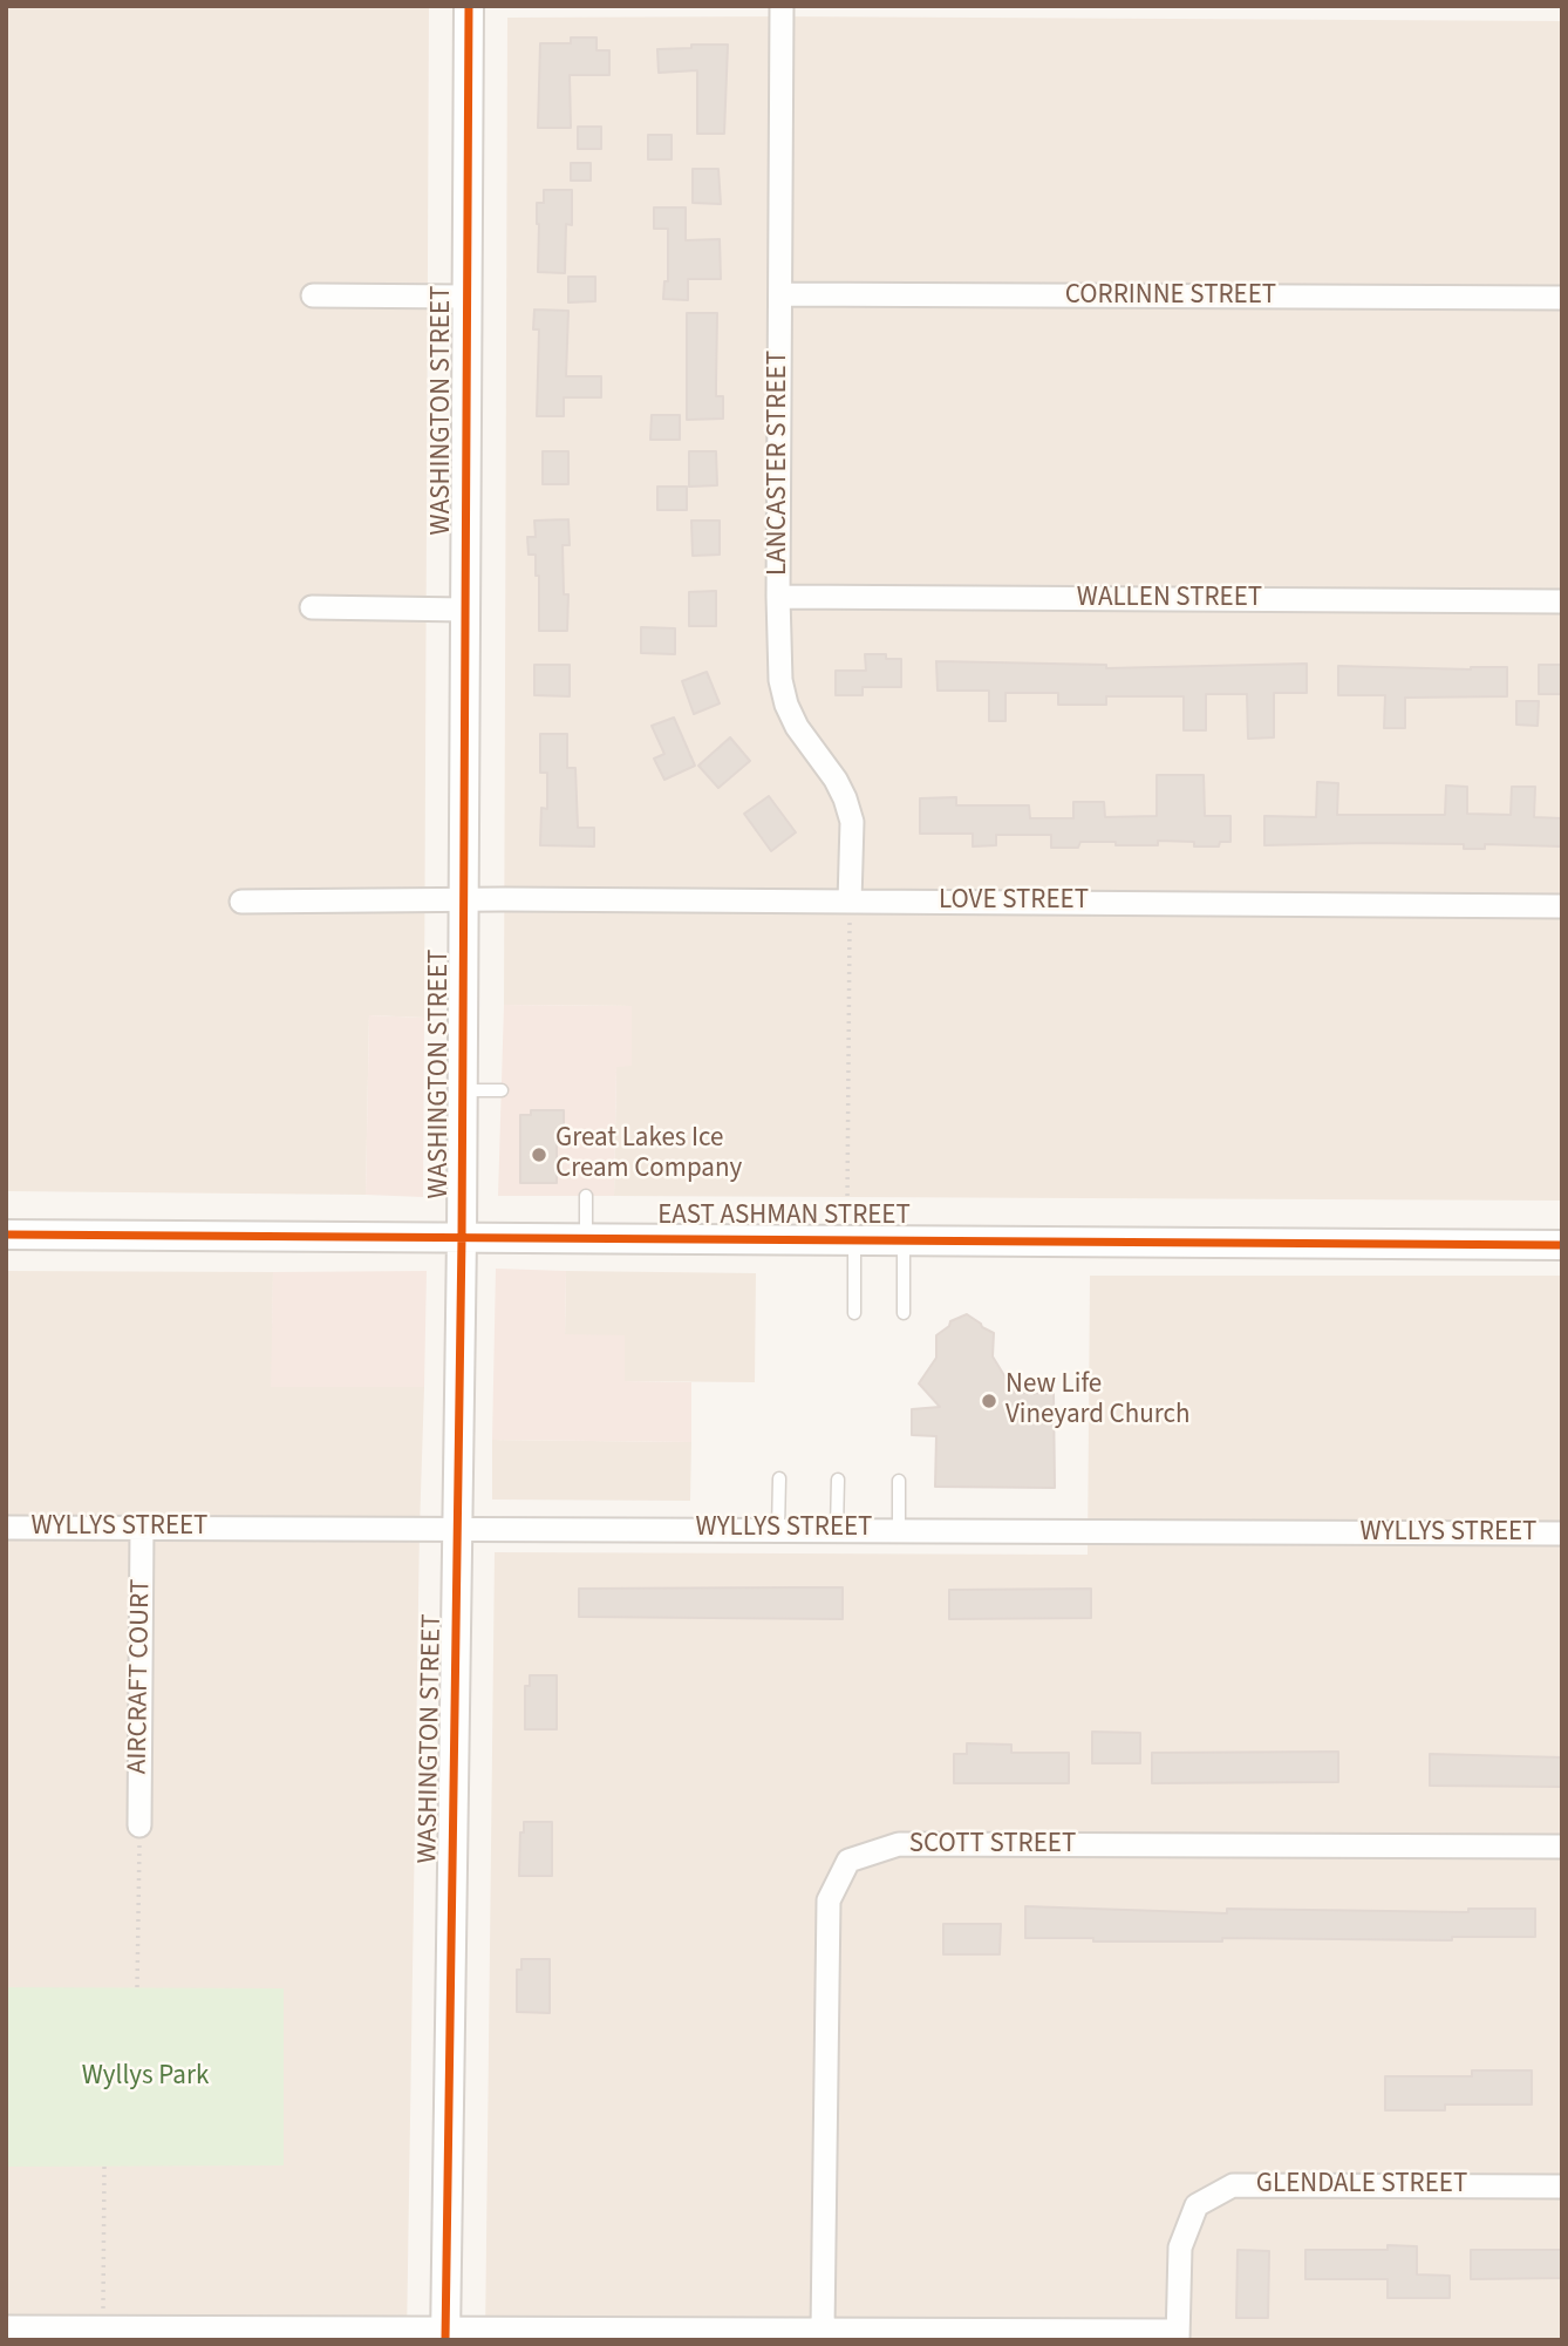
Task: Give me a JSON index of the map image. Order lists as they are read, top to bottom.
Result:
{
  "streets": {
    "street": [
      "CORRINNE STREET",
      "WASHINGTON STREET",
      "LANCASTER STREET",
      "WALLEN STREET",
      "LOVE STREET",
      "EAST ASHMAN STREET",
      "WYLLYS STREET",
      "AIRCRAFT COURT",
      "SCOTT STREET",
      "GLENDALE STREET"
    ]
  },
  "crossings": [
    ["CORRINNE STREET", "LANCASTER STREET"],
    ["WASHINGTON STREET", "LOVE STREET"],
    ["WASHINGTON STREET", "EAST ASHMAN STREET"],
    ["WASHINGTON STREET", "WYLLYS STREET"],
    ["LANCASTER STREET", "WALLEN STREET"],
    ["LANCASTER STREET", "LOVE STREET"],
    ["WYLLYS STREET", "AIRCRAFT COURT"]
  ],
  "parks": ["Wyllys Park"],
  "places": ["Great Lakes Ice Cream Company", "New Life Vineyard Church"]
}
